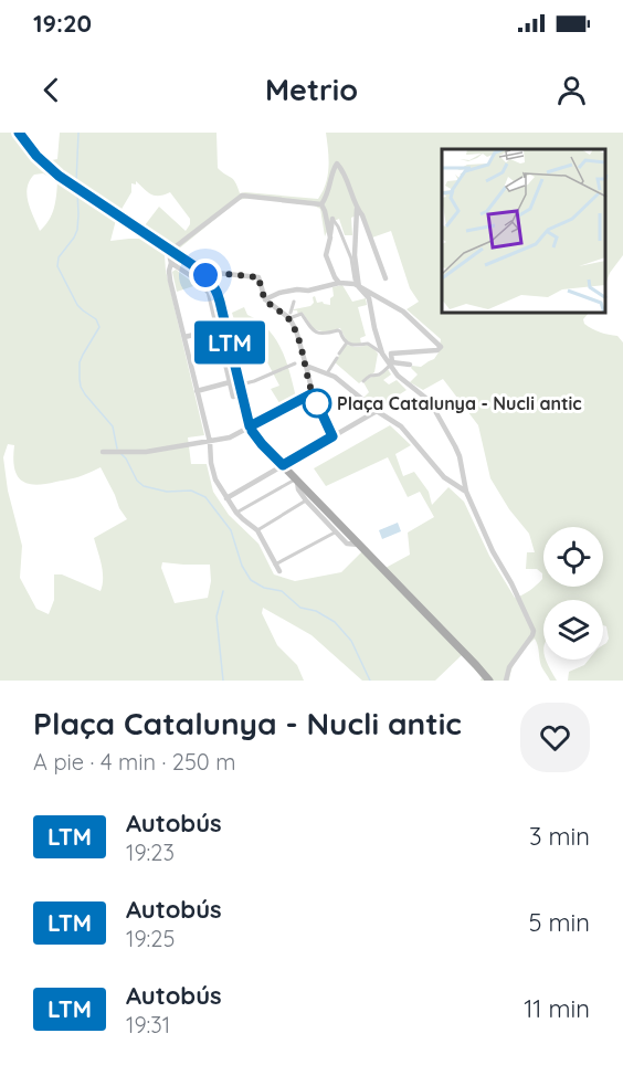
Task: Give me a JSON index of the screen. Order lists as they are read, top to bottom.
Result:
{
  "places": ["Plaça Catalunya - Nucli antic"],
  "lines": ["bus line LTM"],
  "page": {
    "status": "19:20",
    "header": "Metrio",
    "on_map": "LTM",
    "heading": ["Plaça Catalunya - Nucli antic", "A pie · 4 min · 250 m"],
    "list": [
      {
        "mark": "LTM",
        "name": "Autobús",
        "note": "19:23",
        "value": "3 min"
      },
      {
        "mark": "LTM",
        "name": "Autobús",
        "note": "19:25",
        "value": "5 min"
      },
      {
        "mark": "LTM",
        "name": "Autobús",
        "note": "19:31",
        "value": "11 min"
      }
    ]
  }
}
